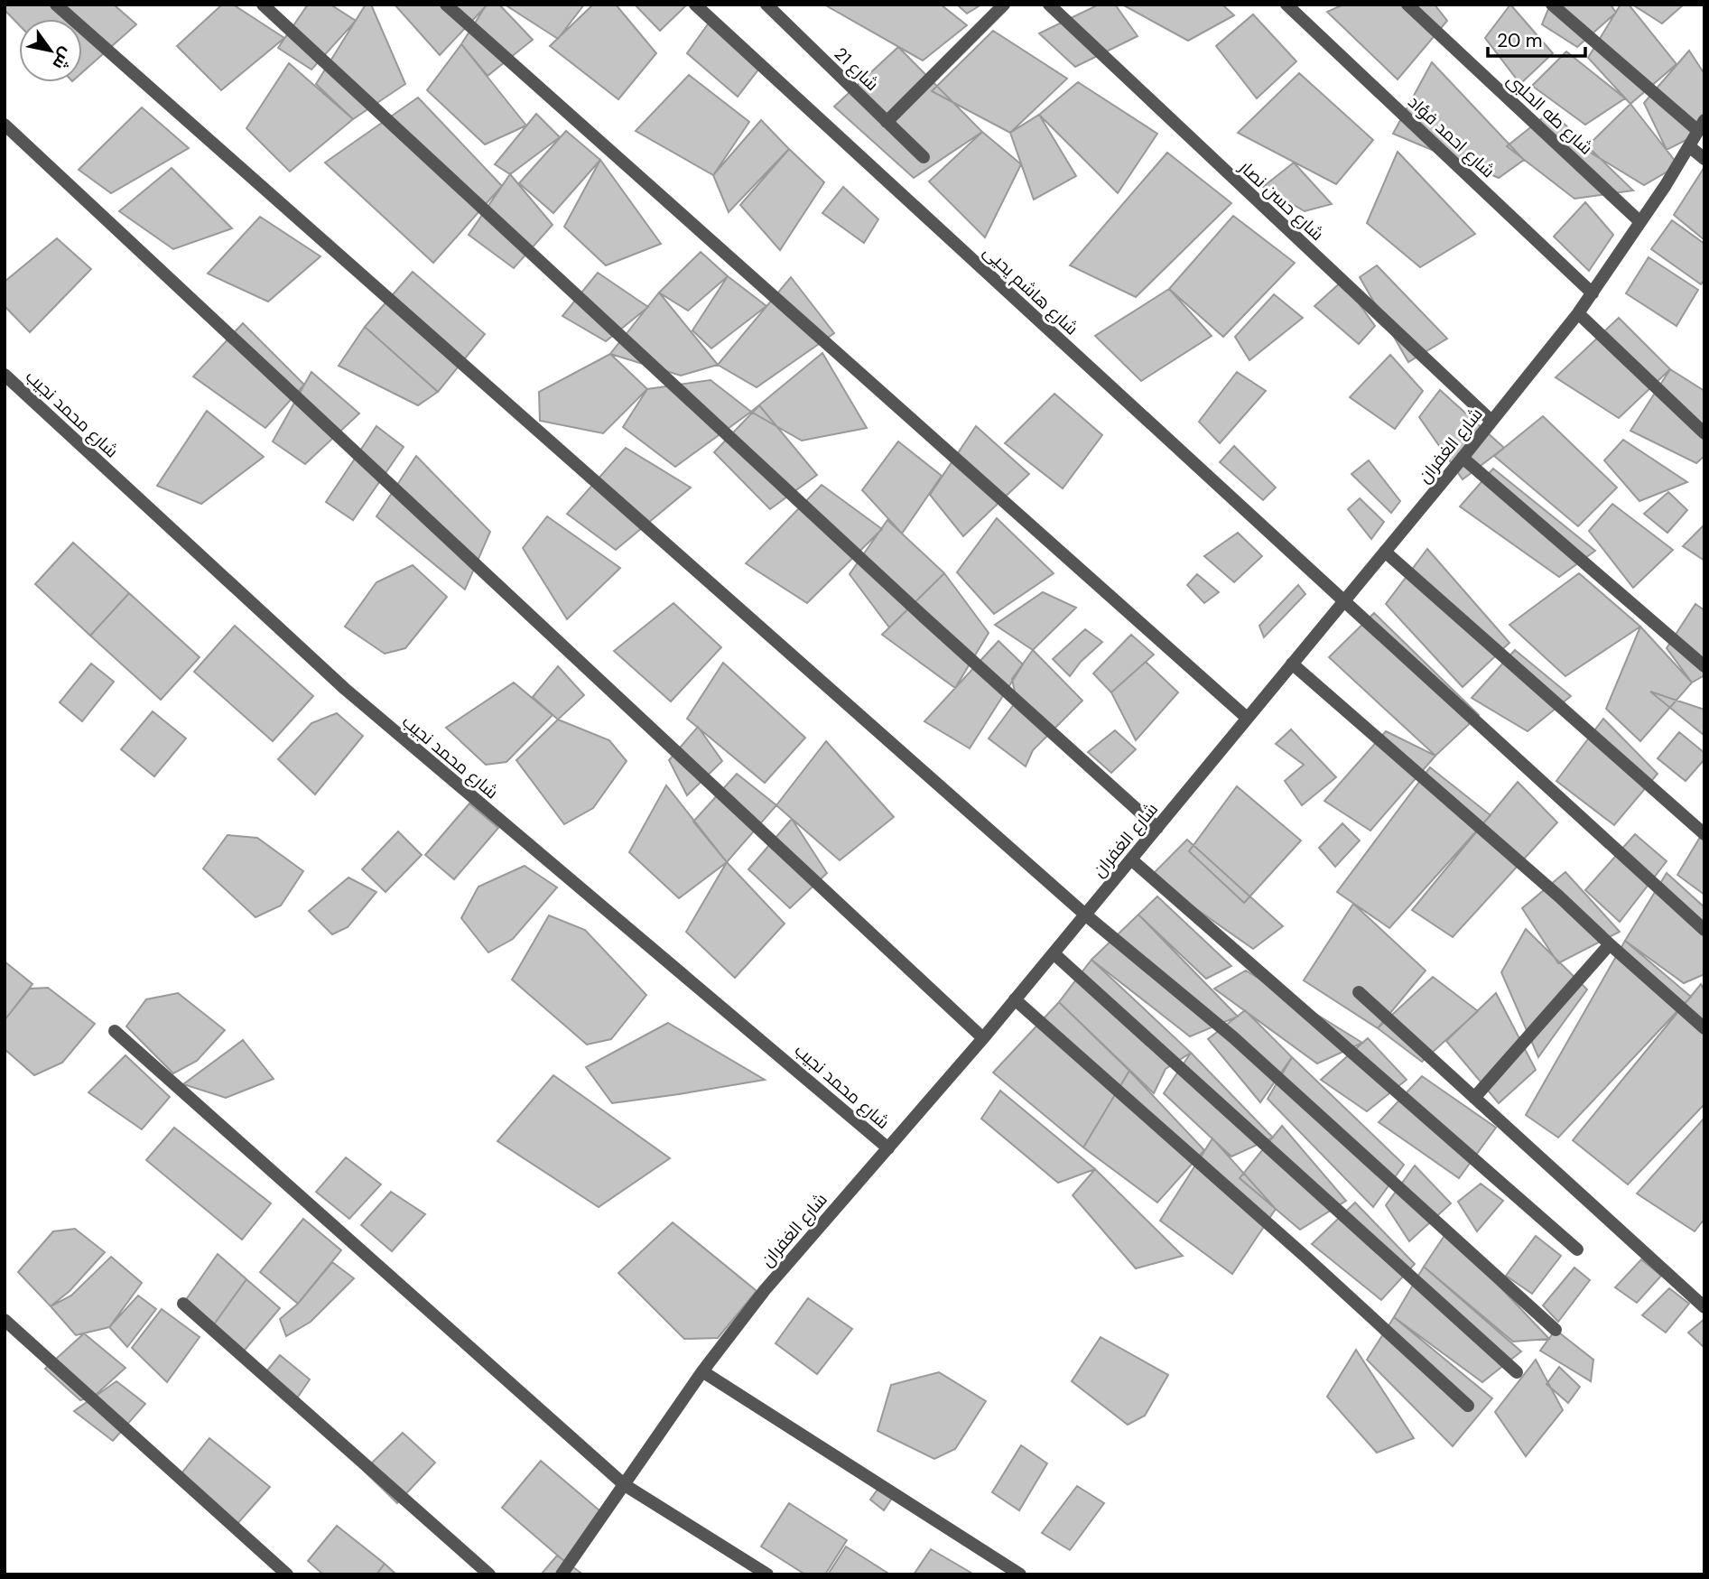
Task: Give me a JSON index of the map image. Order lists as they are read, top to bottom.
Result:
{
  "streets": {
    "street": [
      "شارع 21",
      "شارع طه الحلبى",
      "شارع احمد فؤاد",
      "شارع حسن نصار",
      "شارع هاشم يحيى",
      "شارع محمد نجيب",
      "شارع الغفران"
    ]
  },
  "crossings": [
    ["شارع طه الحلبى", "شارع الغفران"],
    ["شارع احمد فؤاد", "شارع الغفران"],
    ["شارع حسن نصار", "شارع الغفران"],
    ["شارع هاشم يحيى", "شارع الغفران"],
    ["شارع محمد نجيب", "شارع الغفران"]
  ],
  "scale_bar": "20 m",
  "north": "bottom right"
}
